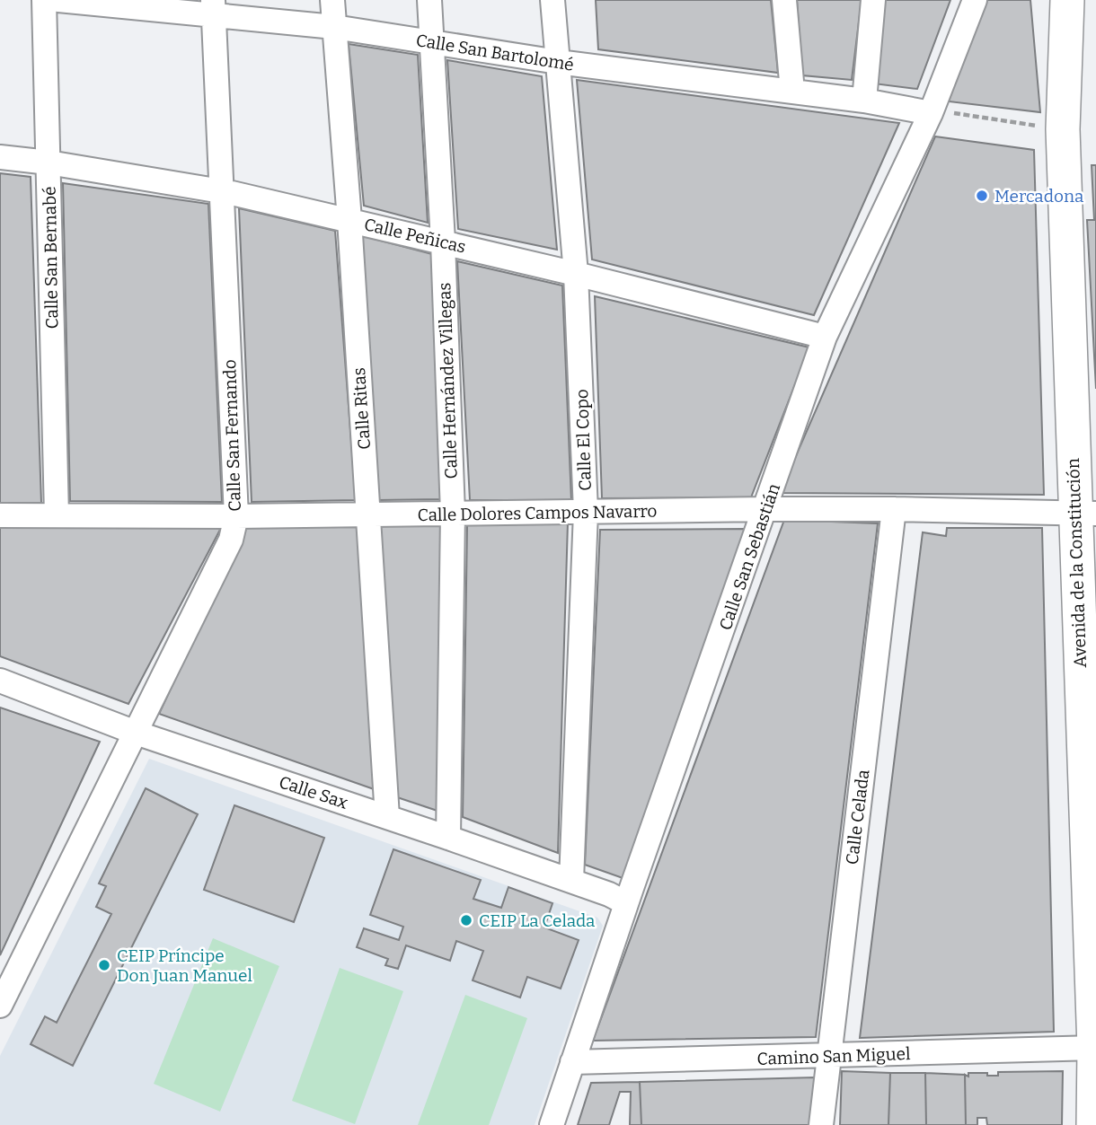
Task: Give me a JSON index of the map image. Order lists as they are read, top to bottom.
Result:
{
  "streets": {
    "street": [
      "Calle San Bartolomé",
      "Calle Peñicas",
      "Calle San Bernabé",
      "Calle Hernández Villegas",
      "Calle Ritas",
      "Calle San Fernando",
      "Calle El Copo",
      "Calle Dolores Campos Navarro",
      "Calle San Sebastián",
      "Avenida de la Constitución",
      "Calle Sax",
      "Calle Celada",
      "Camino San Miguel"
    ]
  },
  "crossings": [
    ["Calle San Bartolomé", "Calle Hernández Villegas"],
    ["Calle San Bartolomé", "Calle Ritas"],
    ["Calle San Bartolomé", "Calle San Fernando"],
    ["Calle San Bartolomé", "Calle El Copo"],
    ["Calle San Bartolomé", "Calle San Sebastián"],
    ["Calle Peñicas", "Calle San Bernabé"],
    ["Calle Peñicas", "Calle Hernández Villegas"],
    ["Calle Peñicas", "Calle Ritas"],
    ["Calle Peñicas", "Calle San Fernando"],
    ["Calle Peñicas", "Calle El Copo"],
    ["Calle Peñicas", "Calle San Sebastián"],
    ["Calle San Bernabé", "Calle Dolores Campos Navarro"],
    ["Calle Hernández Villegas", "Calle Dolores Campos Navarro"],
    ["Calle Hernández Villegas", "Calle Sax"],
    ["Calle Ritas", "Calle Dolores Campos Navarro"],
    ["Calle Ritas", "Calle Sax"],
    ["Calle San Fernando", "Calle Dolores Campos Navarro"],
    ["Calle San Fernando", "Calle Sax"],
    ["Calle El Copo", "Calle Dolores Campos Navarro"],
    ["Calle El Copo", "Calle Sax"],
    ["Calle Dolores Campos Navarro", "Calle San Sebastián"],
    ["Calle Dolores Campos Navarro", "Avenida de la Constitución"],
    ["Calle Dolores Campos Navarro", "Calle Celada"],
    ["Calle San Sebastián", "Calle Sax"],
    ["Calle San Sebastián", "Camino San Miguel"],
    ["Avenida de la Constitución", "Camino San Miguel"],
    ["Calle Celada", "Camino San Miguel"]
  ],
  "places": ["Mercadona", "CEIP La Celada", "CEIP Príncipe Don Juan Manuel"]
}
